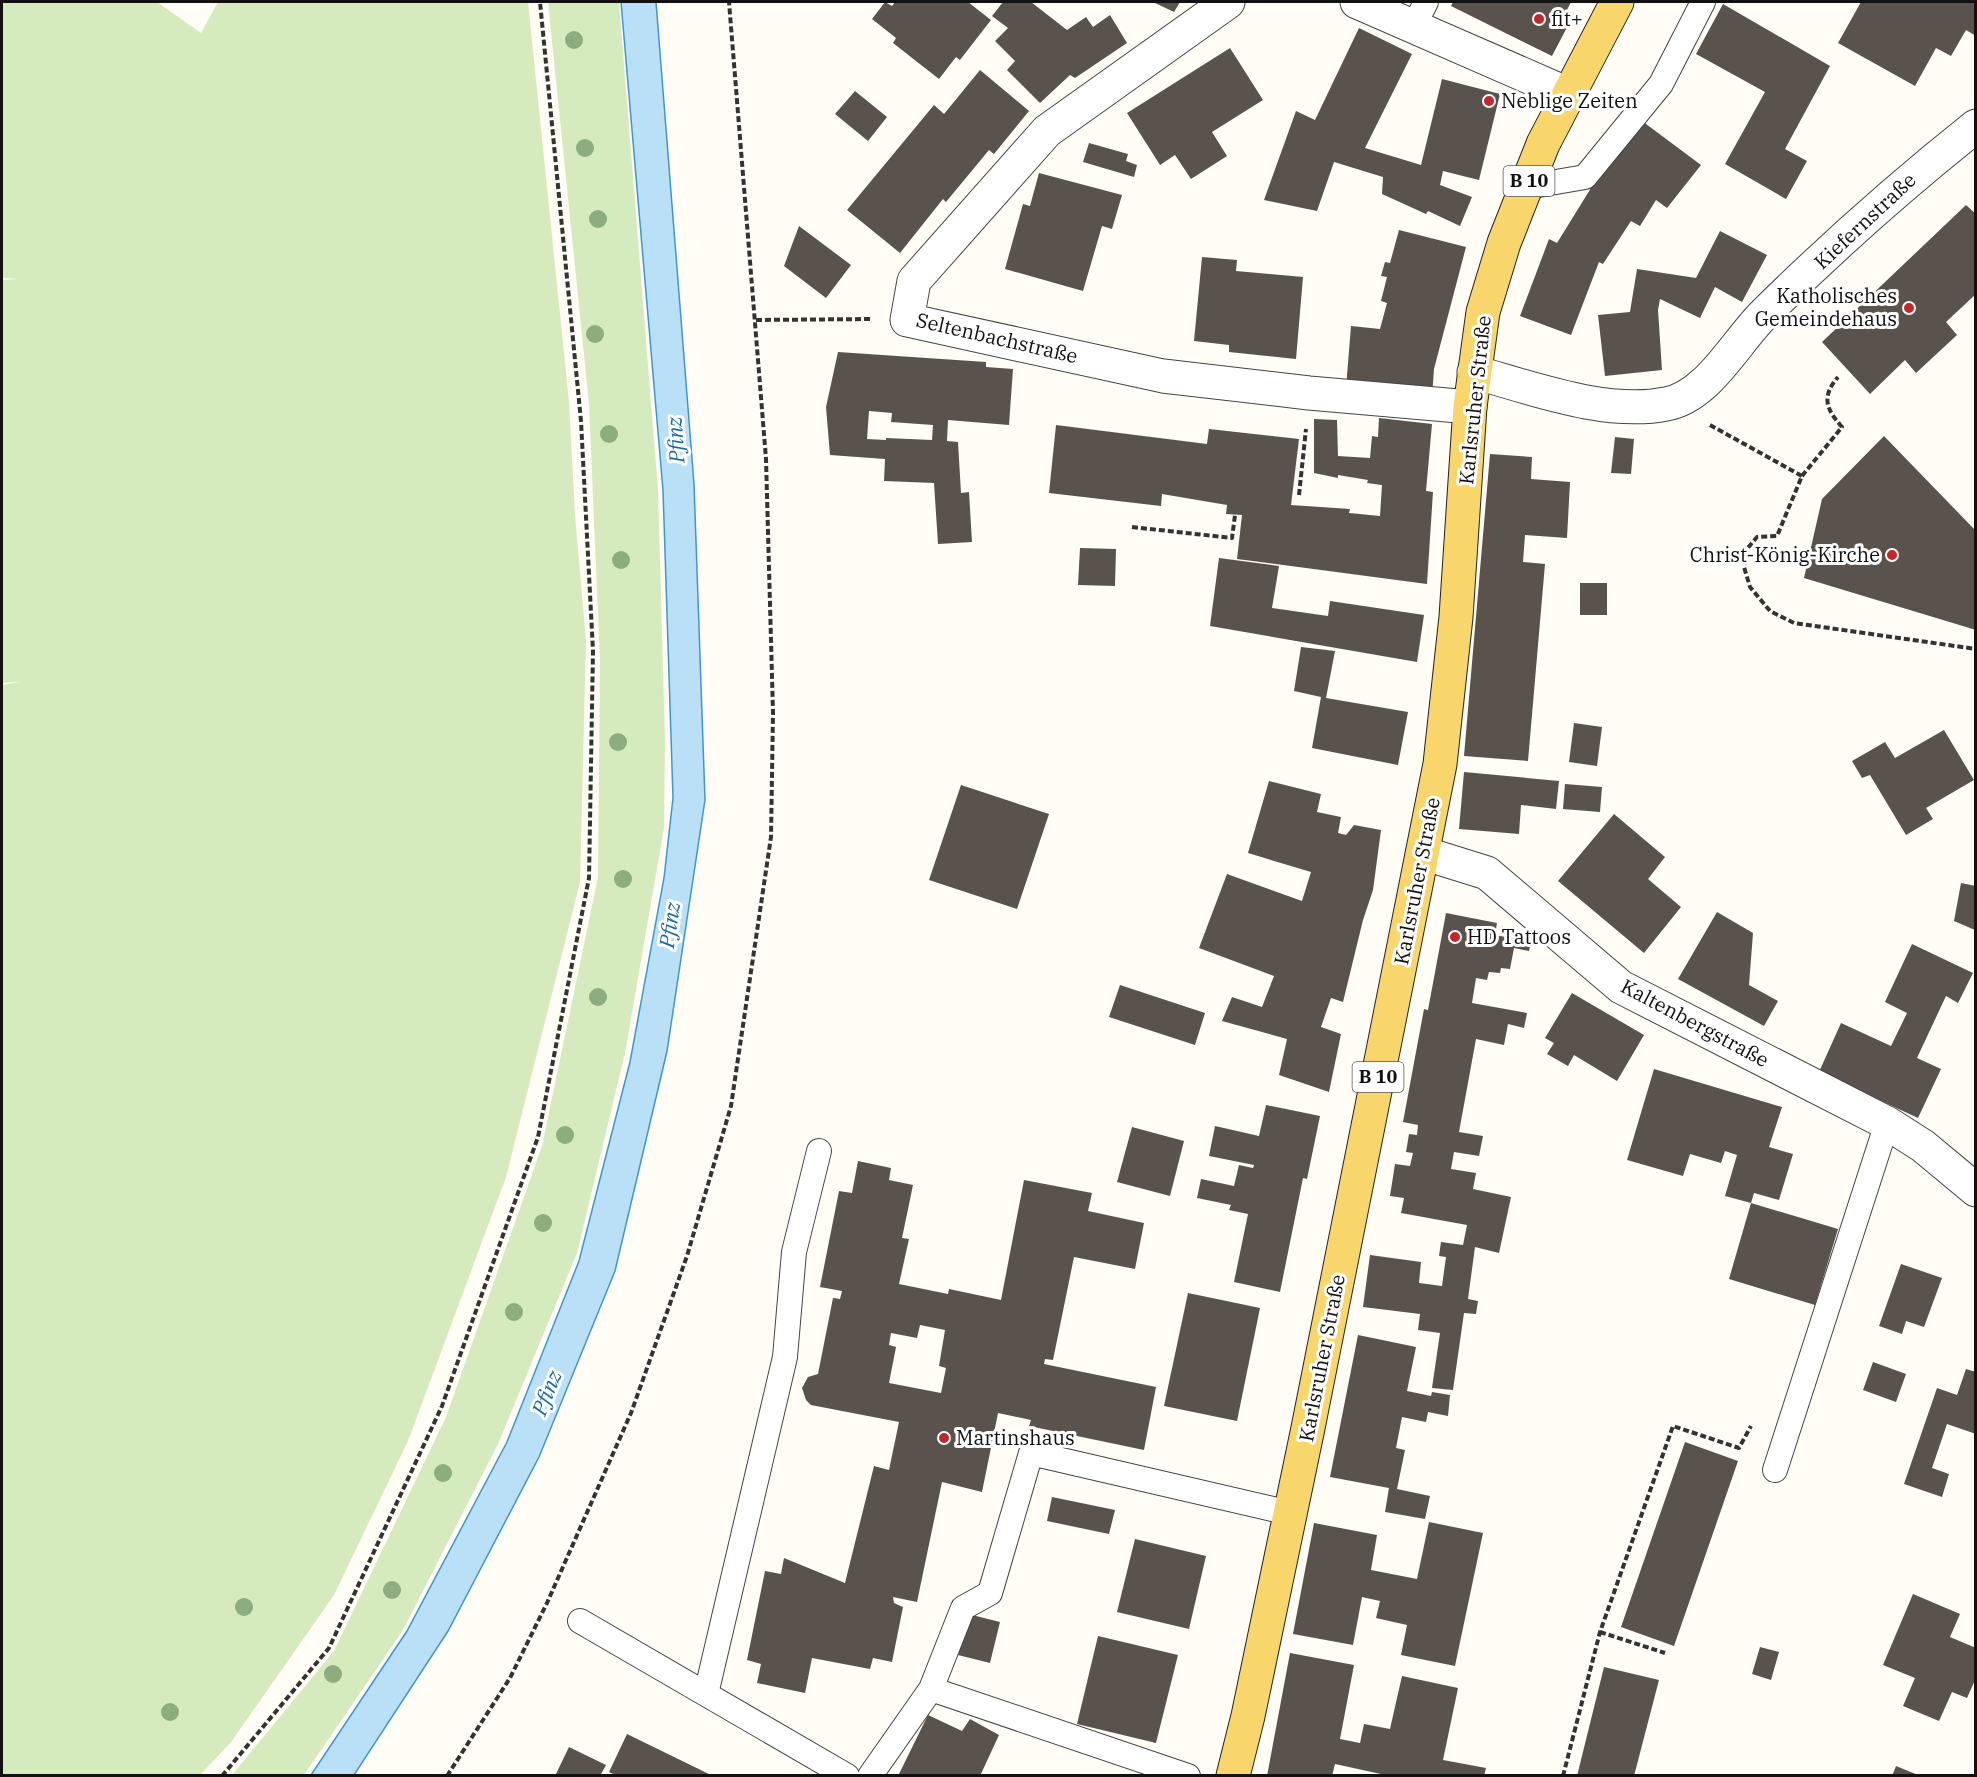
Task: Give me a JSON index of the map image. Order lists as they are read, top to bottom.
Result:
{
  "streets": {
    "main road": ["B 10", "Karlsruher Straße"],
    "street": ["Kiefernstraße", "Seltenbachstraße", "Kaltenbergstraße"]
  },
  "crossings": [
    ["Kiefernstraße", "Karlsruher Straße"],
    ["Seltenbachstraße", "Karlsruher Straße"],
    ["Karlsruher Straße", "Kaltenbergstraße"]
  ],
  "water": ["Pfinz"],
  "places": [
    "fit+",
    "Neblige Zeiten",
    "Katholisches Gemeindehaus",
    "Christ-König-Kirche",
    "HD Tattoos",
    "Martinshaus"
  ]
}
